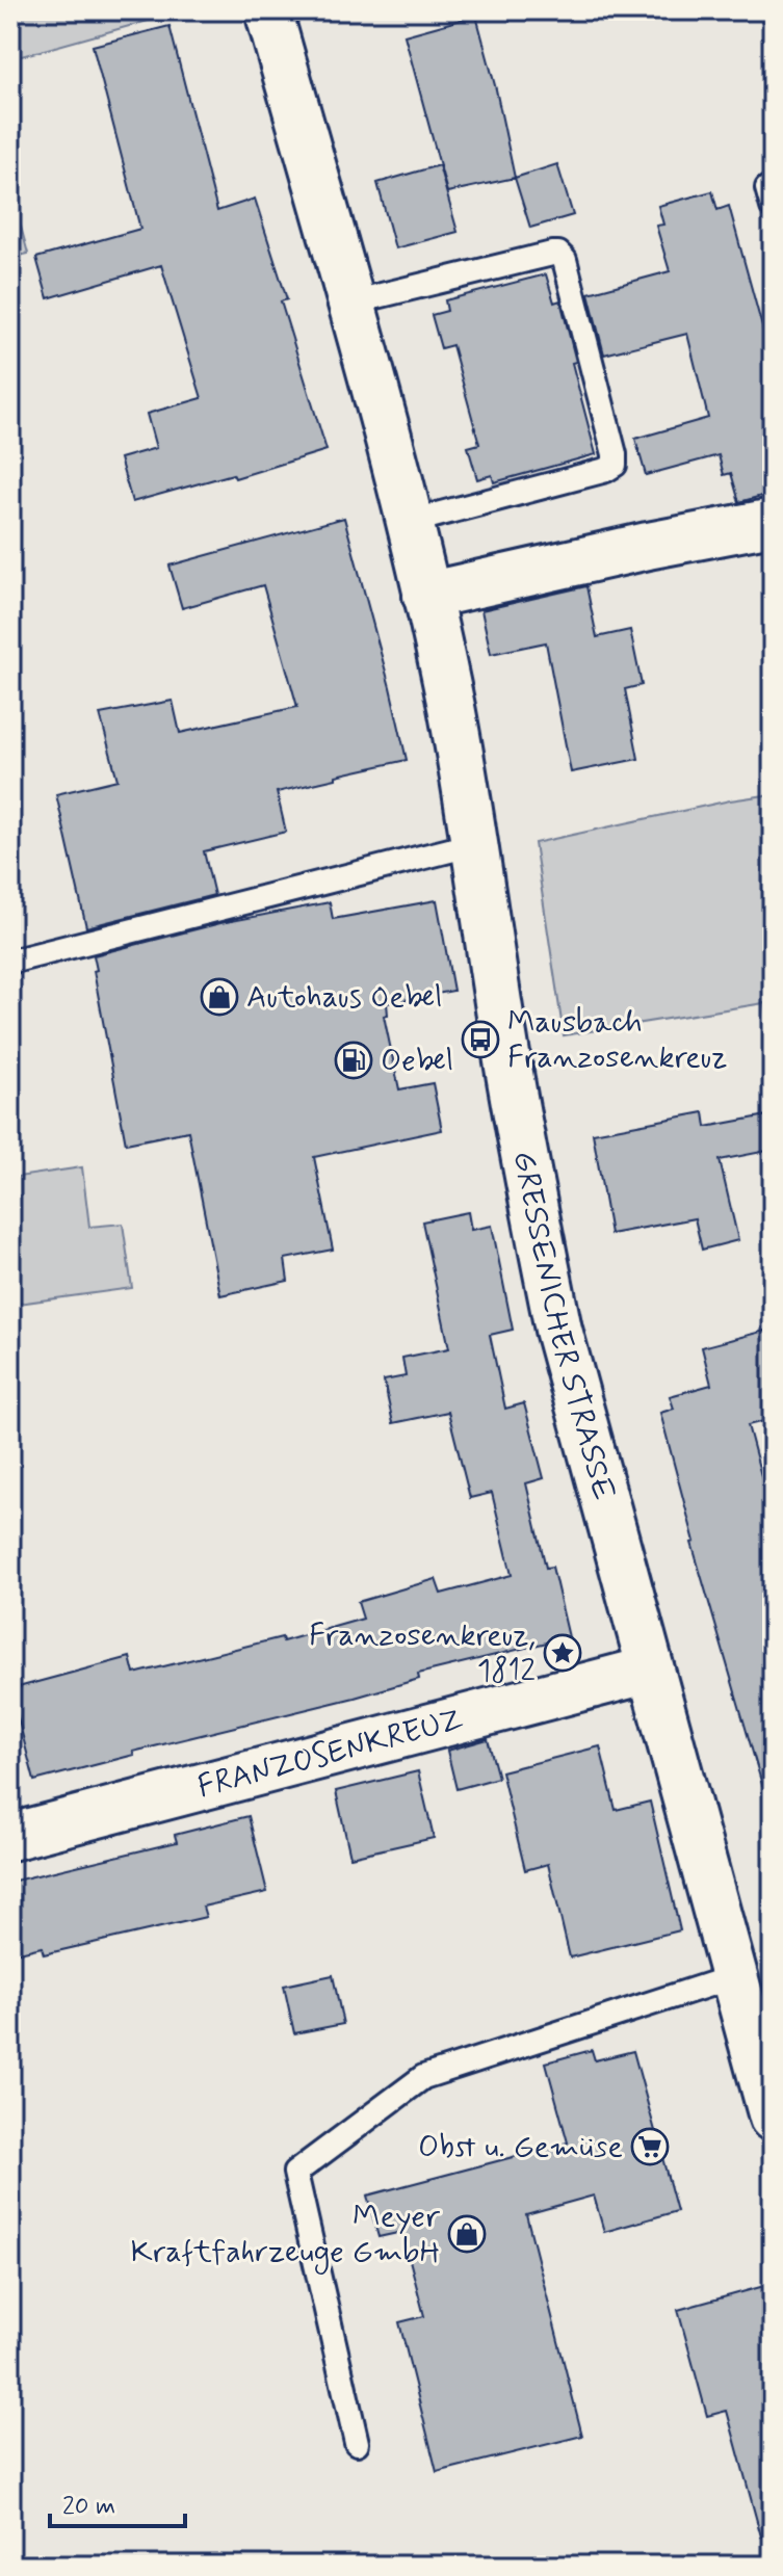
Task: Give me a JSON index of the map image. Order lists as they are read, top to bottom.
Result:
{
  "streets": {
    "main road": ["GRESSENICHER STRASSE", "FRANZOSENKREUZ"]
  },
  "crossings": [
    ["GRESSENICHER STRASSE", "FRANZOSENKREUZ"]
  ],
  "places": {
    "shop": ["Autohaus Oebel", "Meyer Kraftfahrzeuge GmbH"],
    "bus stop": ["Mausbach Franzosenkreuz"],
    "fuel station": ["Oebel"],
    "place": ["Franzosenkreuz, 1812"],
    "supermarket": ["Obst u. Gemüse"]
  },
  "scale_bar": "20 m"
}
